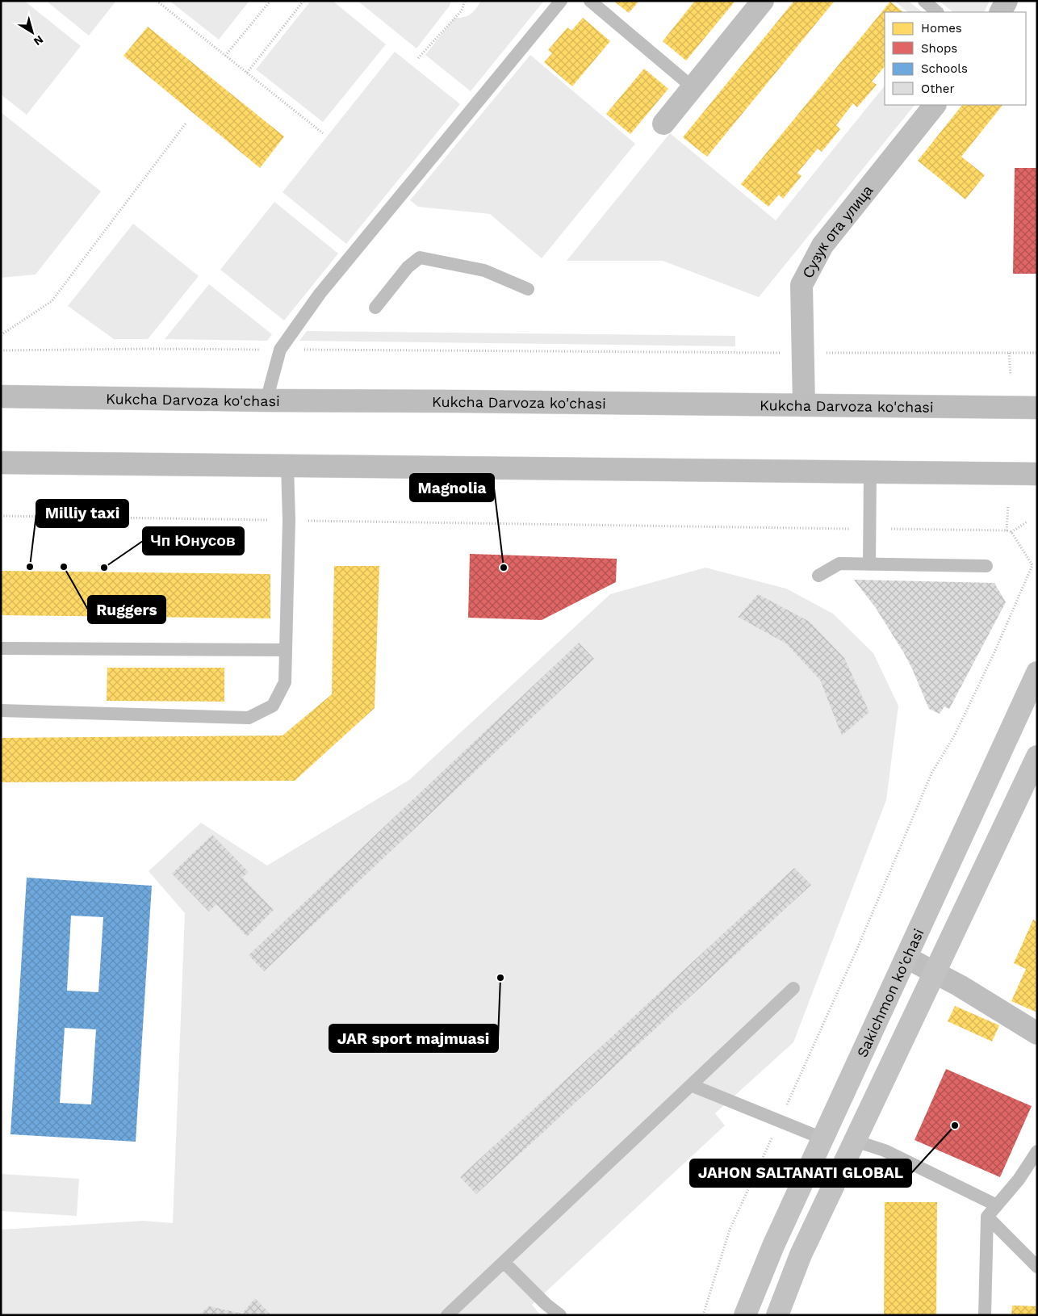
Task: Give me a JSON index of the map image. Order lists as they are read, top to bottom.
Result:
{
  "streets": {
    "main road": ["Kukcha Darvoza ko'chasi", "Sakichmon ko'chasi"],
    "street": ["Сузук ота улица"]
  },
  "crossings": [
    ["Сузук ота улица", "Kukcha Darvoza ko'chasi"]
  ],
  "places": [
    "Milliy taxi",
    "Ruggers",
    "Чп Юнусов",
    "Magnolia",
    "JAR sport majmuasi",
    "JAHON SALTANATI GLOBAL"
  ],
  "legend": [
    "Homes",
    "Shops",
    "Schools",
    "Other"
  ],
  "north": "bottom right"
}
